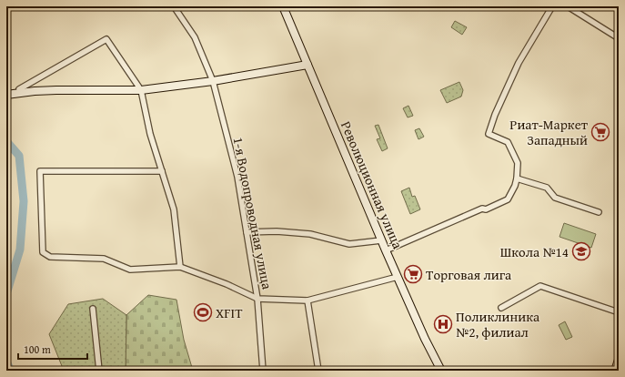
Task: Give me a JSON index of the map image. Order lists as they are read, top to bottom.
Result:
{
  "streets": {
    "main road": ["Революционная улица"],
    "street": ["1-я Водопроводная улица"]
  },
  "places": {
    "supermarket": ["Риат-Маркет Западный", "Торговая лига"],
    "school or university": ["Школа №14"],
    "sports": ["XFIT"],
    "hospital": ["Поликлиника №2, филиал"]
  },
  "scale_bar": "100 m"
}
